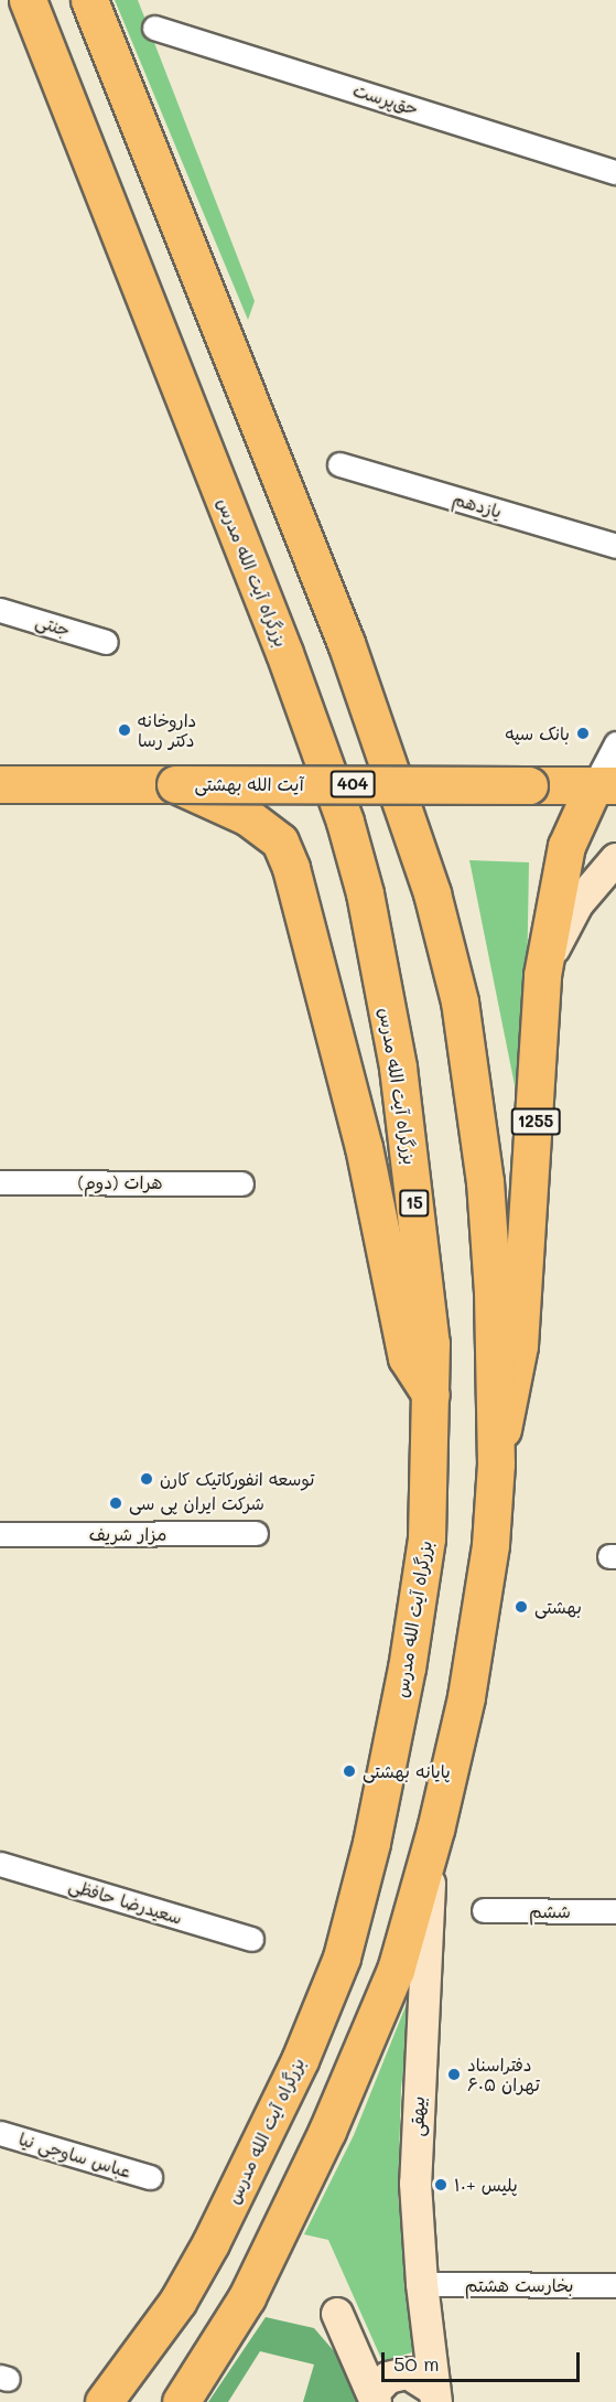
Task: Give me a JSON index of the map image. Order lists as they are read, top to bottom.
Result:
{
  "streets": {
    "main road": [
      "بزرگراه آیت الله مدرس",
      "آیت الله بهشتی",
      "404",
      "1255",
      "15",
      "بیهقی"
    ],
    "street": [
      "حق‌پرست",
      "یازدهم",
      "جنتی",
      "هرات (دوم)",
      "مزار شریف",
      "سعیدرضا حافظی",
      "ششم",
      "عباس ساوجی نیا",
      "بخارست هشتم"
    ]
  },
  "crossings": [
    ["آیت الله بهشتی", "1255"],
    ["بیهقی", "بخارست هشتم"]
  ],
  "places": [
    "داروخانه دکتر رسا",
    "بانک سپه",
    "توسعه انفورکاتیک کارن",
    "شرکت ایران پی سی",
    "بهشتی",
    "پایانه بهشتی",
    "دفتراسناد ۶۰۵ تهران",
    "پلیس +۱٠"
  ],
  "scale_bar": "50 m"
}
